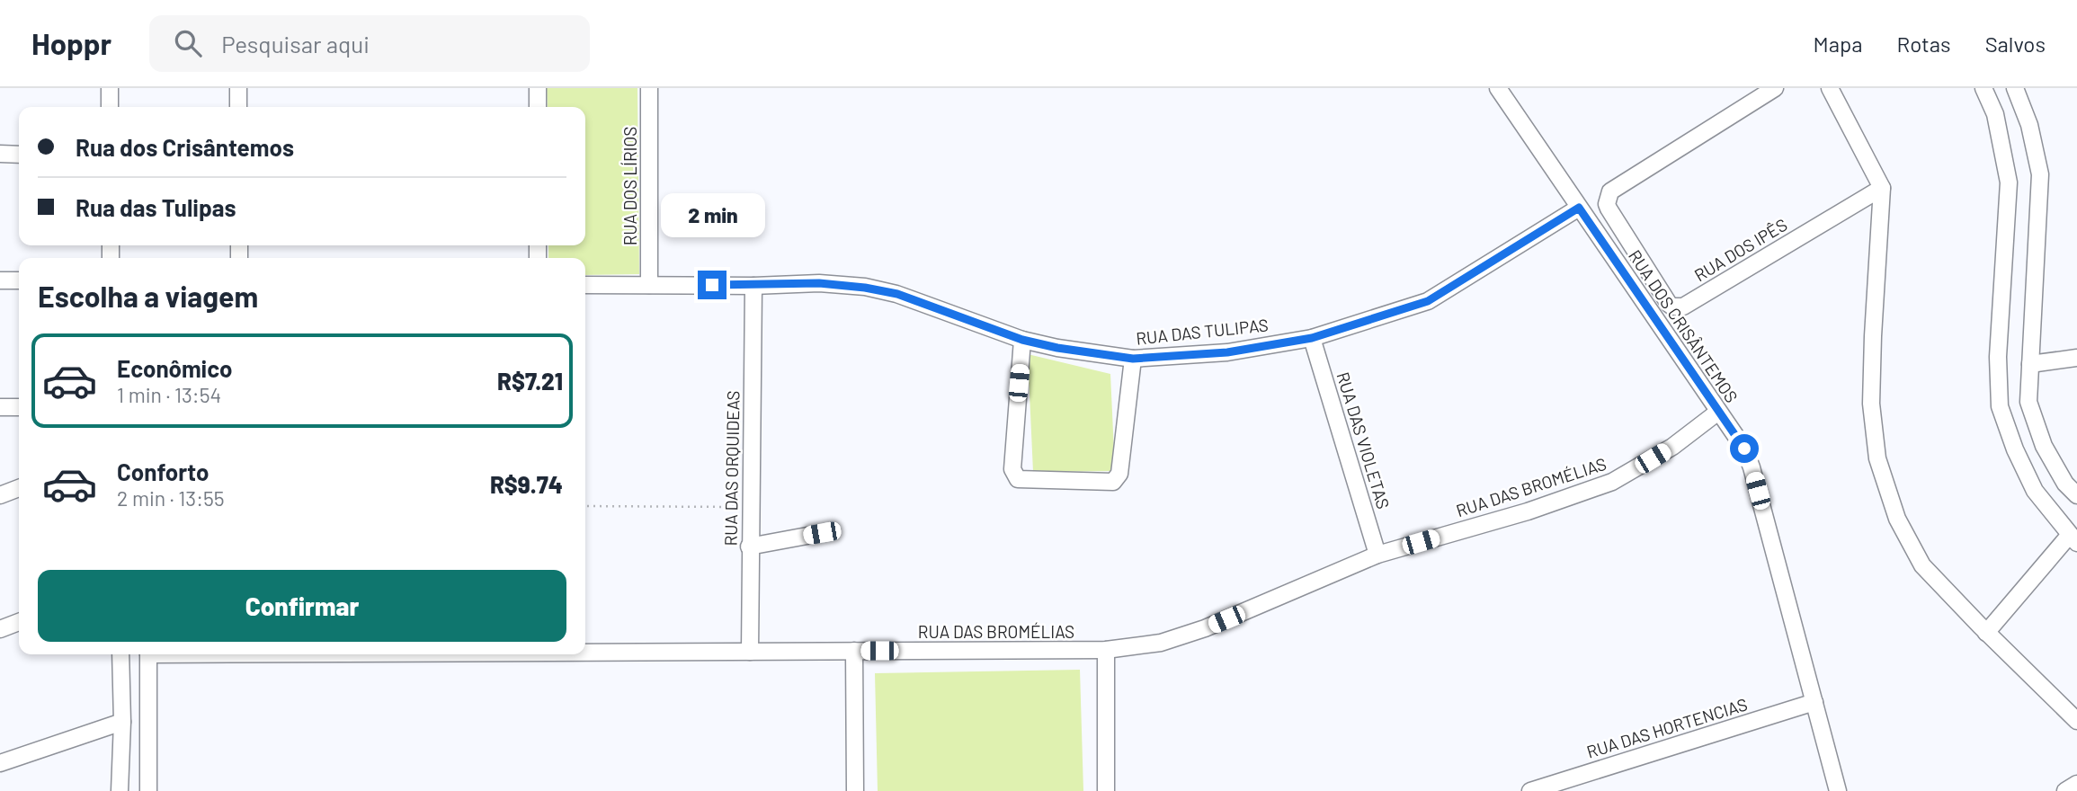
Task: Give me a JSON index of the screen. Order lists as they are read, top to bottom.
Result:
{
  "streets": {
    "street": [
      "RUA DOS LÍRIOS",
      "RUA DOS IPÊS",
      "RUA DOS CRISÂNTEMOS",
      "RUA DAS TULIPAS",
      "RUA DAS VIOLETAS",
      "RUA DAS ORQUIDEAS",
      "RUA DAS BROMÉLIAS",
      "RUA DAS HORTENCIAS"
    ]
  },
  "crossings": [
    ["RUA DOS LÍRIOS", "RUA DAS TULIPAS"],
    ["RUA DOS CRISÂNTEMOS", "RUA DAS TULIPAS"],
    ["RUA DOS CRISÂNTEMOS", "RUA DAS BROMÉLIAS"],
    ["RUA DOS CRISÂNTEMOS", "RUA DAS HORTENCIAS"],
    ["RUA DAS TULIPAS", "RUA DAS VIOLETAS"],
    ["RUA DAS TULIPAS", "RUA DAS ORQUIDEAS"],
    ["RUA DAS VIOLETAS", "RUA DAS BROMÉLIAS"],
    ["RUA DAS ORQUIDEAS", "RUA DAS BROMÉLIAS"]
  ],
  "page": {
    "header": "Hoppr",
    "search": "Pesquisar aqui",
    "nav": ["Mapa", "Rotas", "Salvos"],
    "banner": ["Rua dos Crisântemos", "Rua das Tulipas"],
    "bubble": "2 min",
    "heading": "Escolha a viagem",
    "list": [
      {
        "name": "Econômico",
        "note": "1 min · 13:54",
        "value": "R$7.21"
      },
      {
        "name": "Conforto",
        "note": "2 min · 13:55",
        "value": "R$9.74"
      }
    ],
    "buttons": "Confirmar"
  }
}
